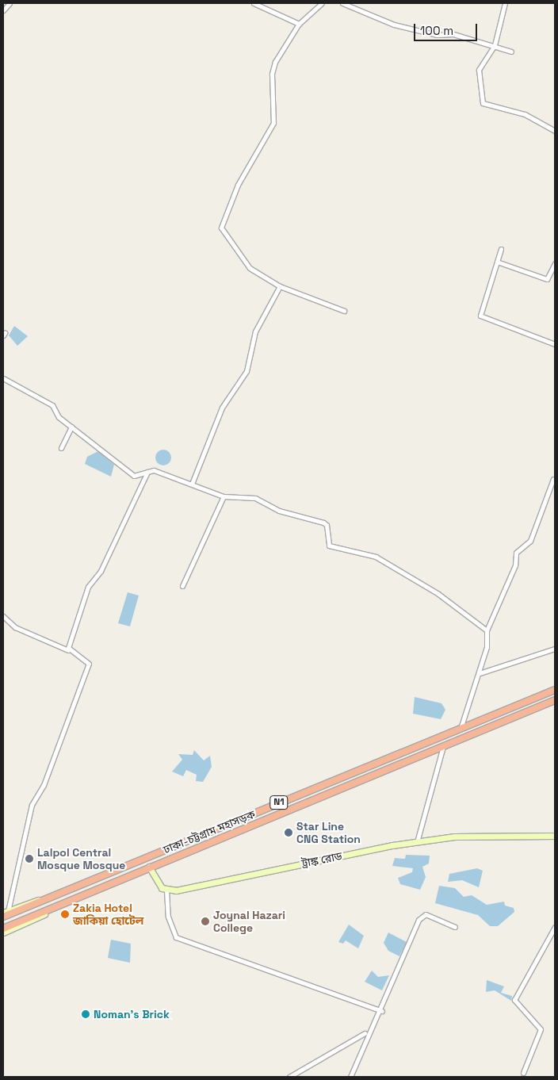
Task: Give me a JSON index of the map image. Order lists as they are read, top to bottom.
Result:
{
  "streets": {
    "highway": ["N1", "ঢাকা-চট্টগ্রাম মহাসড়ক"],
    "main road": ["ট্রাঙ্ক রোড"]
  },
  "places": [
    "Star Line CNG Station",
    "Lalpol Central Mosque Mosque",
    "Zakia Hotel জাকিয়া হোটেল",
    "Joynal Hazari College",
    "Noman's Brick"
  ],
  "scale_bar": "100 m"
}
